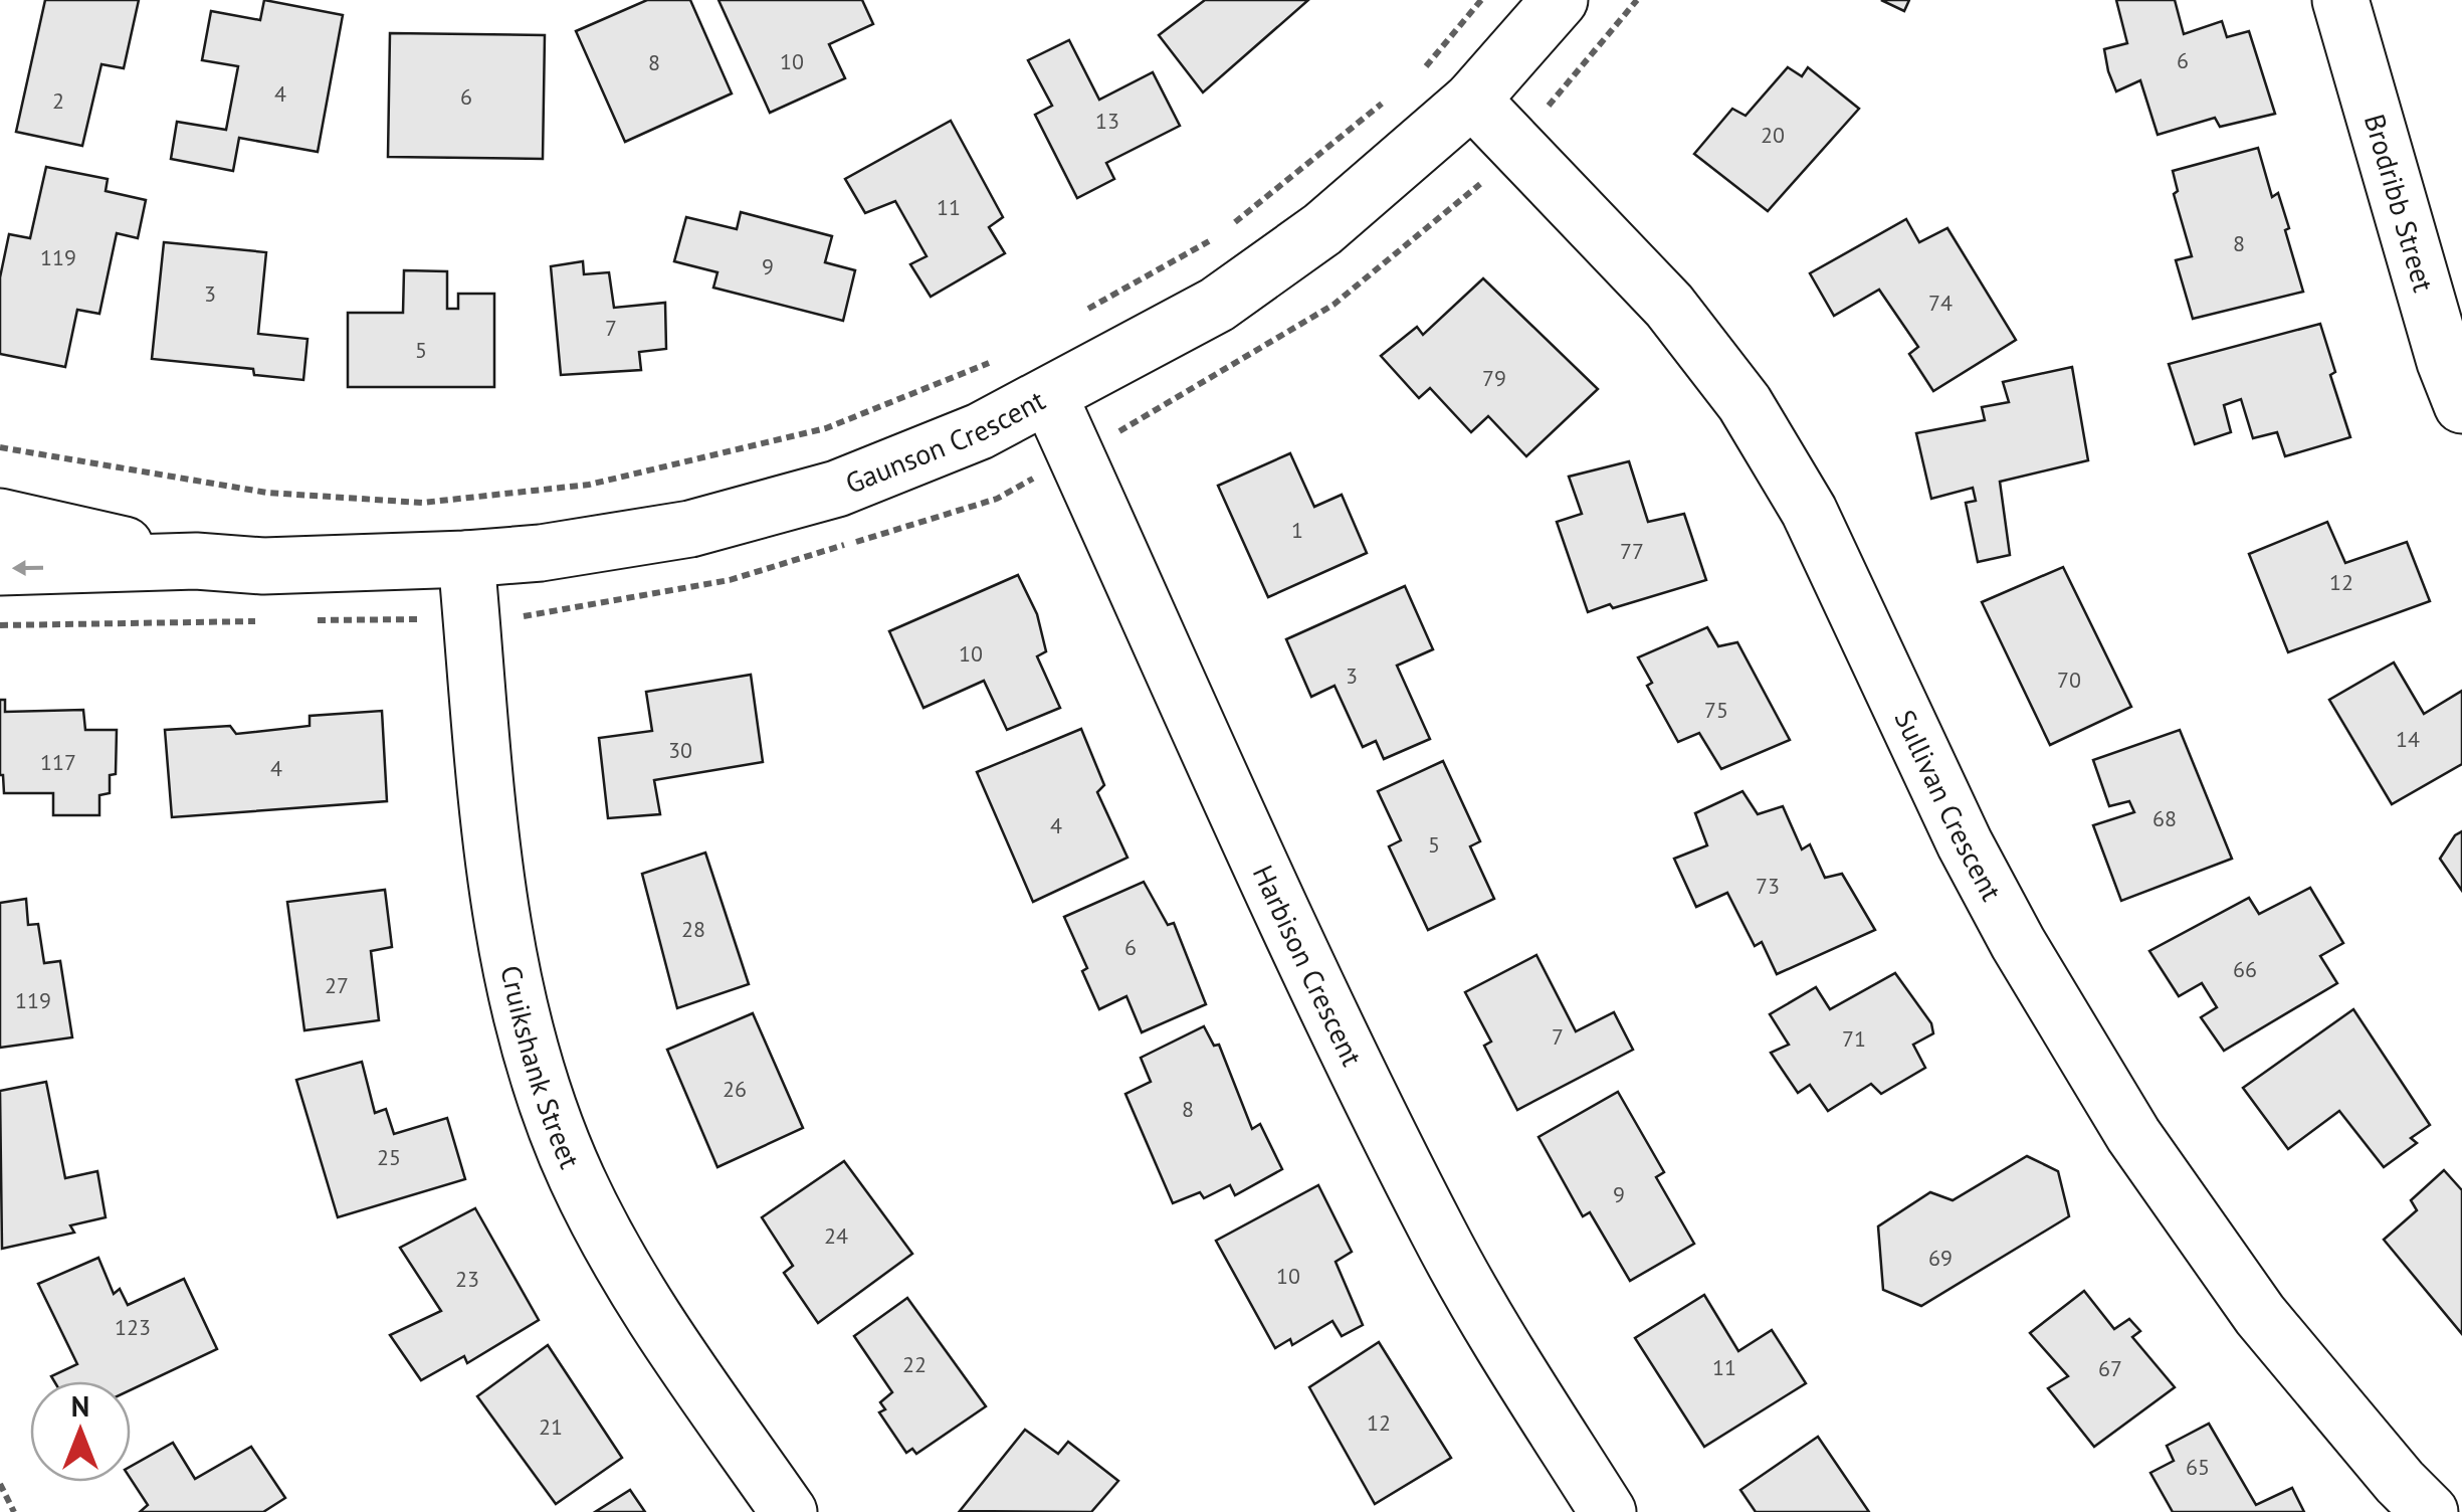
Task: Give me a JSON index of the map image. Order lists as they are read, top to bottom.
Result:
{
  "streets": {
    "street": [
      "Brodribb Street",
      "Gaunson Crescent",
      "Sullivan Crescent",
      "Harbison Crescent",
      "Cruikshank Street"
    ]
  },
  "crossings": [
    ["Gaunson Crescent", "Sullivan Crescent"],
    ["Gaunson Crescent", "Harbison Crescent"],
    ["Gaunson Crescent", "Cruikshank Street"]
  ],
  "house_numbers": [
    "6",
    "10",
    "8",
    "4",
    "6",
    "2",
    "13",
    "20",
    "11",
    "8",
    "119",
    "9",
    "3",
    "74",
    "7",
    "5",
    "79",
    "1",
    "77",
    "12",
    "10",
    "3",
    "70",
    "75",
    "14",
    "30",
    "117",
    "4",
    "68",
    "4",
    "5",
    "73",
    "28",
    "6",
    "66",
    "27",
    "119",
    "7",
    "71",
    "26",
    "8",
    "25",
    "9",
    "24",
    "69",
    "10",
    "23",
    "123",
    "22",
    "11",
    "67",
    "12",
    "21",
    "65"
  ],
  "north": "top"
}
